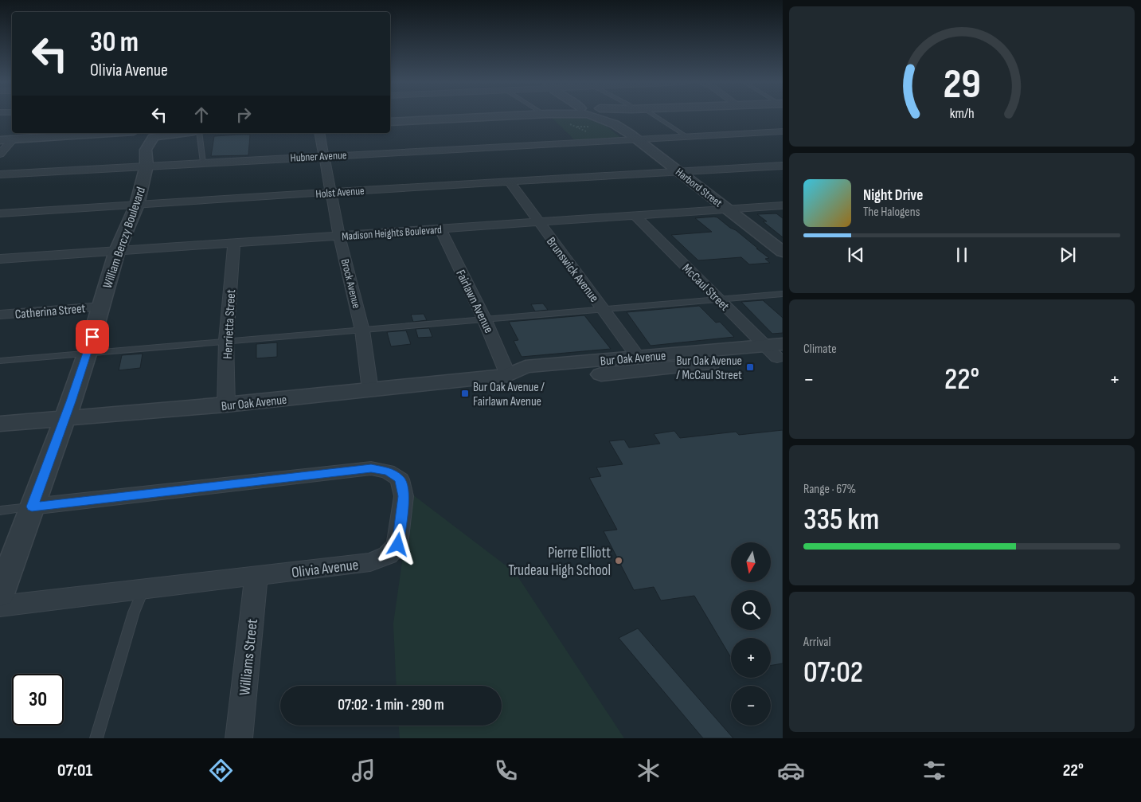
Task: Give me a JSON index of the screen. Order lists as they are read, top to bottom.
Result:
{
  "streets": {
    "street": [
      "Hubner Avenue",
      "Harbord Street",
      "Holst Avenue",
      "Madison Heights Boulevard",
      "William Berczy Boulevard",
      "Brunswick Avenue",
      "Brock Avenue",
      "McCaul Street",
      "Fairlawn Avenue",
      "Catherina Street",
      "Henrietta Street",
      "Bur Oak Avenue",
      "Olivia Avenue",
      "Williams Street"
    ]
  },
  "crossings": [
    ["Hubner Avenue", "Harbord Street"],
    ["Hubner Avenue", "William Berczy Boulevard"],
    ["Hubner Avenue", "Brock Avenue"],
    ["Harbord Street", "Holst Avenue"],
    ["Harbord Street", "Madison Heights Boulevard"],
    ["Holst Avenue", "William Berczy Boulevard"],
    ["Holst Avenue", "Brunswick Avenue"],
    ["Holst Avenue", "Brock Avenue"],
    ["Madison Heights Boulevard", "William Berczy Boulevard"],
    ["Madison Heights Boulevard", "Brunswick Avenue"],
    ["Madison Heights Boulevard", "Brock Avenue"],
    ["Madison Heights Boulevard", "McCaul Street"],
    ["Madison Heights Boulevard", "Fairlawn Avenue"],
    ["Madison Heights Boulevard", "Henrietta Street"],
    ["William Berczy Boulevard", "Catherina Street"],
    ["William Berczy Boulevard", "Bur Oak Avenue"],
    ["William Berczy Boulevard", "Olivia Avenue"],
    ["Brunswick Avenue", "Bur Oak Avenue"],
    ["Brock Avenue", "Bur Oak Avenue"],
    ["McCaul Street", "Bur Oak Avenue"],
    ["Fairlawn Avenue", "Bur Oak Avenue"],
    ["Henrietta Street", "Bur Oak Avenue"],
    ["Olivia Avenue", "Williams Street"]
  ],
  "places": {
    "transit": ["Bur Oak Avenue / McCaul Street", "Bur Oak Avenue / Fairlawn Avenue"],
    "other": ["Pierre Elliott Trudeau High School"]
  },
  "north": "bottom",
  "page": {
    "turn": ["30 m", "Olivia Avenue"],
    "song": ["Night Drive", "The Halogens"],
    "tile": [
      "Climate",
      ["Range · 67%", "335 km"],
      ["Arrival", "07:02"]
    ],
    "heat": ["−", "22°", "+"],
    "map_buttons": ["+", "−"],
    "limit": "30",
    "trip": "07:02 · 1 min · 290 m",
    "tabs": ["07:01", "22°"],
    "gauge": ["29", "km/h"]
  }
}
